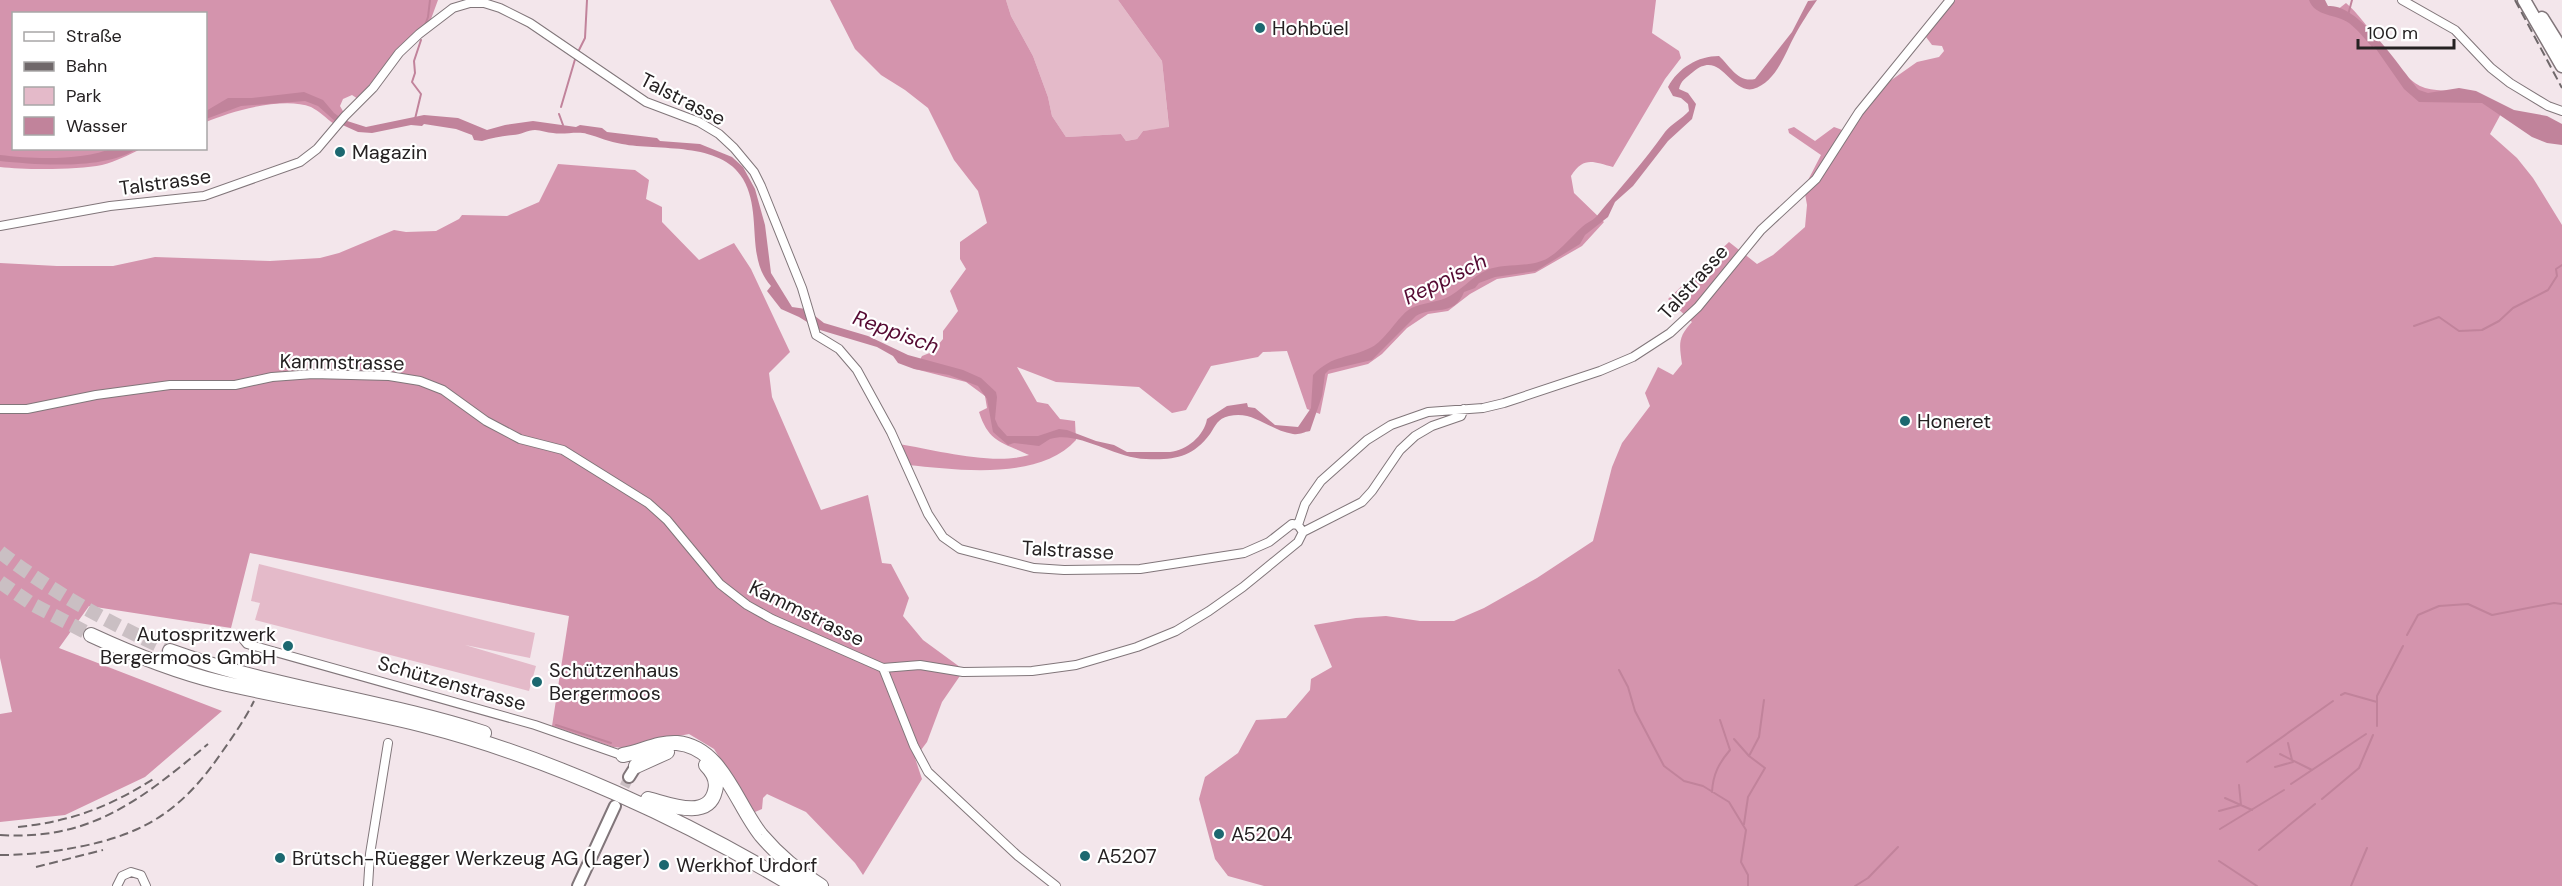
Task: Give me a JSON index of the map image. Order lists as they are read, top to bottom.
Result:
{
  "streets": {
    "street": ["Talstrasse", "Kammstrasse", "Schützenstrasse"]
  },
  "water": ["Reppisch"],
  "places": [
    "Hohbüel",
    "Magazin",
    "Honeret",
    "Autospritzwerk Bergermoos GmbH",
    "Schützenhaus Bergermoos",
    "A5204",
    "A5207",
    "Brütsch-Rüegger Werkzeug AG (Lager)",
    "Werkhof Urdorf"
  ],
  "legend": [
    "Straße",
    "Bahn",
    "Park",
    "Wasser"
  ],
  "scale_bar": "100 m"
}
